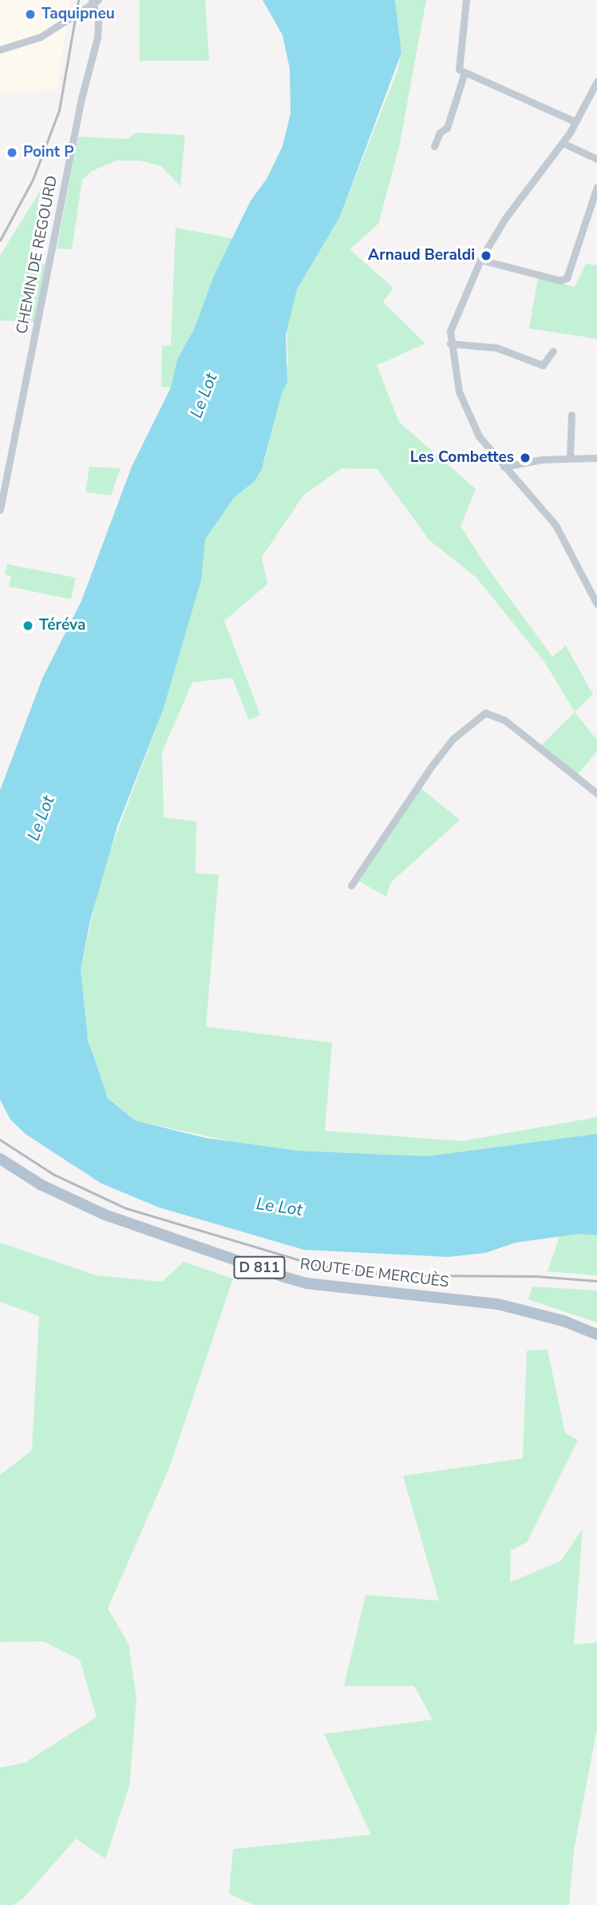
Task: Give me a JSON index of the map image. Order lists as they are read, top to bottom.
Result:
{
  "streets": {
    "main road": ["D 811", "ROUTE DE MERCUÈS"],
    "street": ["CHEMIN DE REGOURD"]
  },
  "water": ["Le Lot"],
  "places": [
    "Taquipneu",
    "Point P",
    "Arnaud Beraldi",
    "Les Combettes",
    "Téréva"
  ]
}
